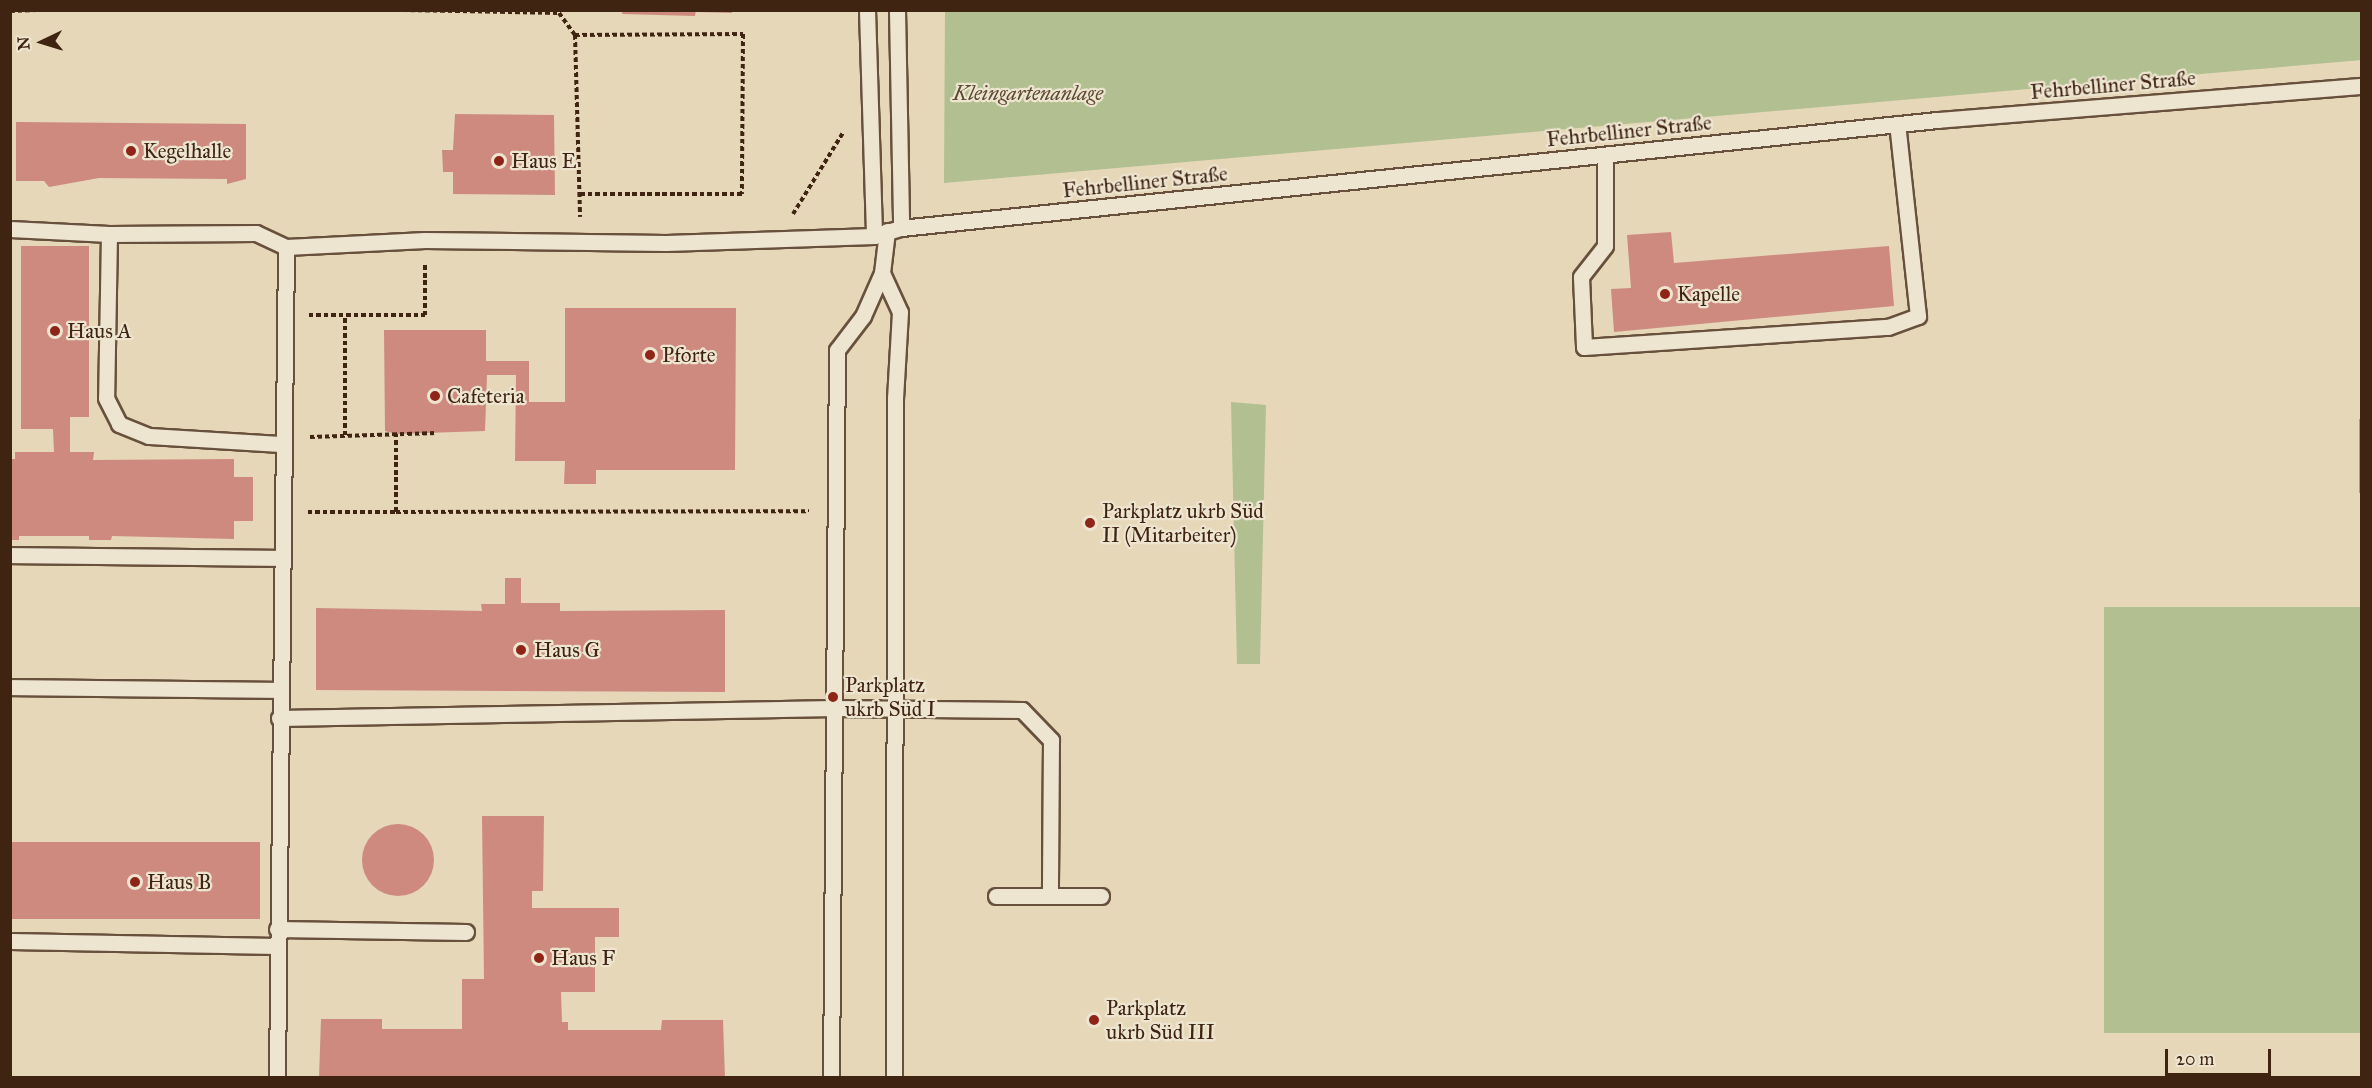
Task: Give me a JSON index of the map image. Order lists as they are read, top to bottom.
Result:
{
  "streets": {
    "lane": ["Fehrbelliner Straße"]
  },
  "parks": ["Kleingartenanlage"],
  "places": [
    "Kegelhalle",
    "Haus E",
    "Kapelle",
    "Haus A",
    "Pforte",
    "Cafeteria",
    "Parkplatz ukrb Süd II (Mitarbeiter)",
    "Haus G",
    "Parkplatz ukrb Süd I",
    "Haus B",
    "Haus F",
    "Parkplatz ukrb Süd III"
  ],
  "scale_bar": "20 m",
  "north": "left"
}
